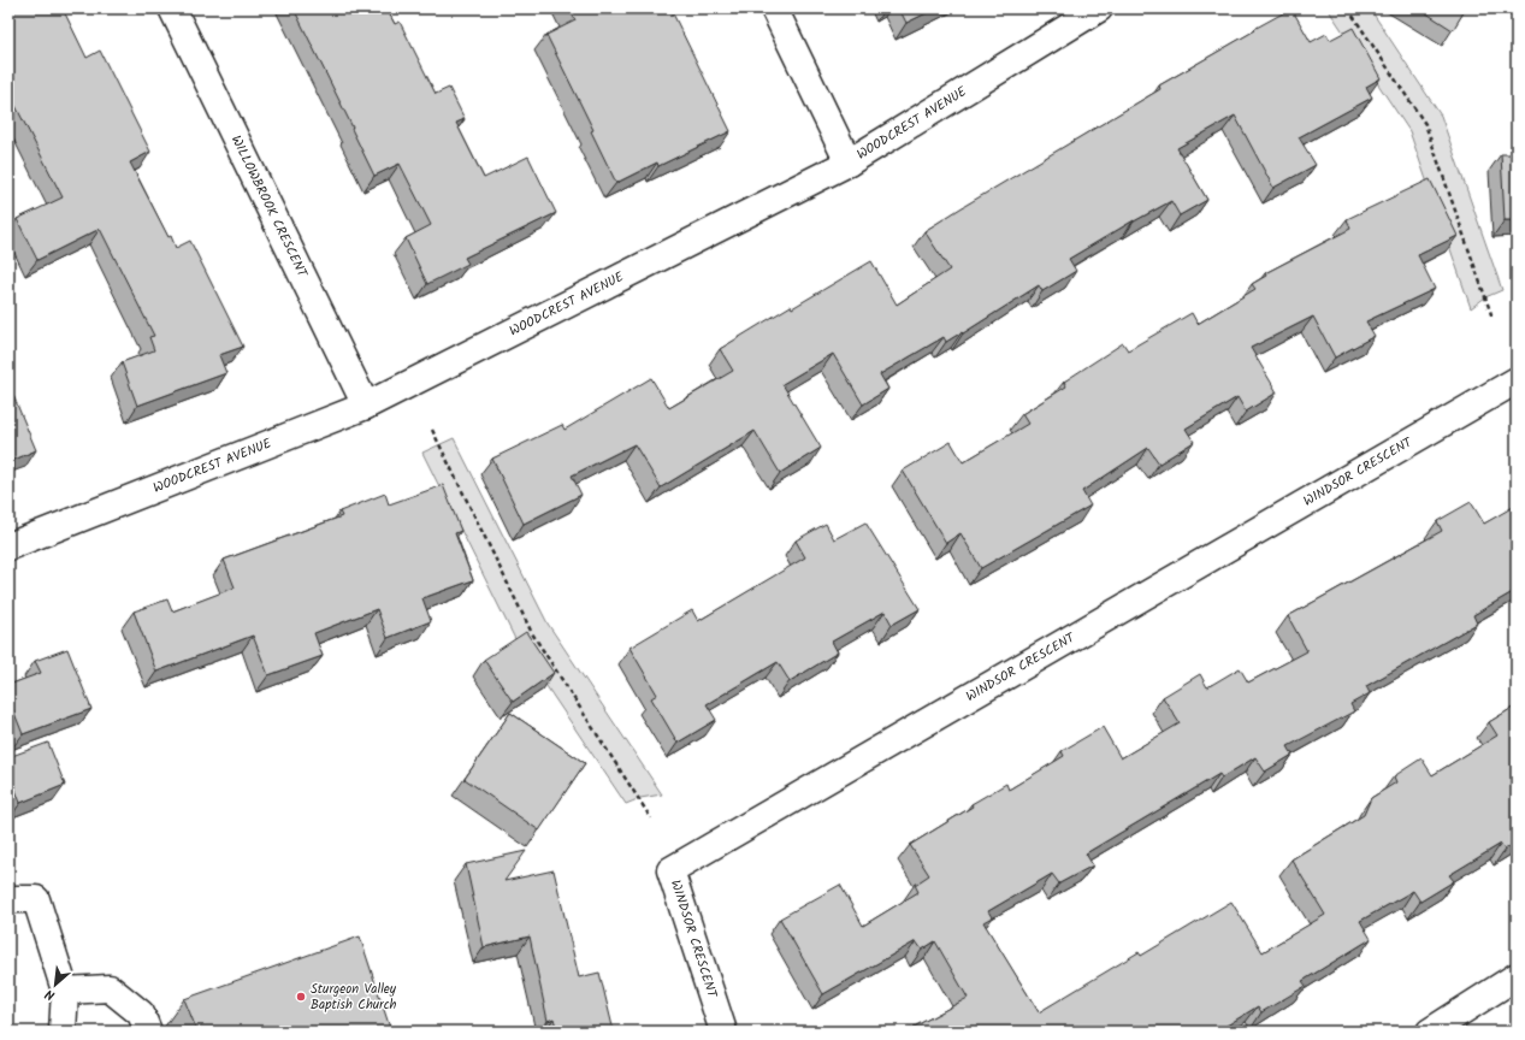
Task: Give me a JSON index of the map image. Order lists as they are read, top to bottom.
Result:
{
  "streets": {
    "street": ["WOODCREST AVENUE", "WILLOWBROOK CRESCENT", "WINDSOR CRESCENT"]
  },
  "crossings": [
    ["WOODCREST AVENUE", "WILLOWBROOK CRESCENT"]
  ],
  "places": ["Sturgeon Valley Baptish Church"],
  "north": "bottom left"
}
